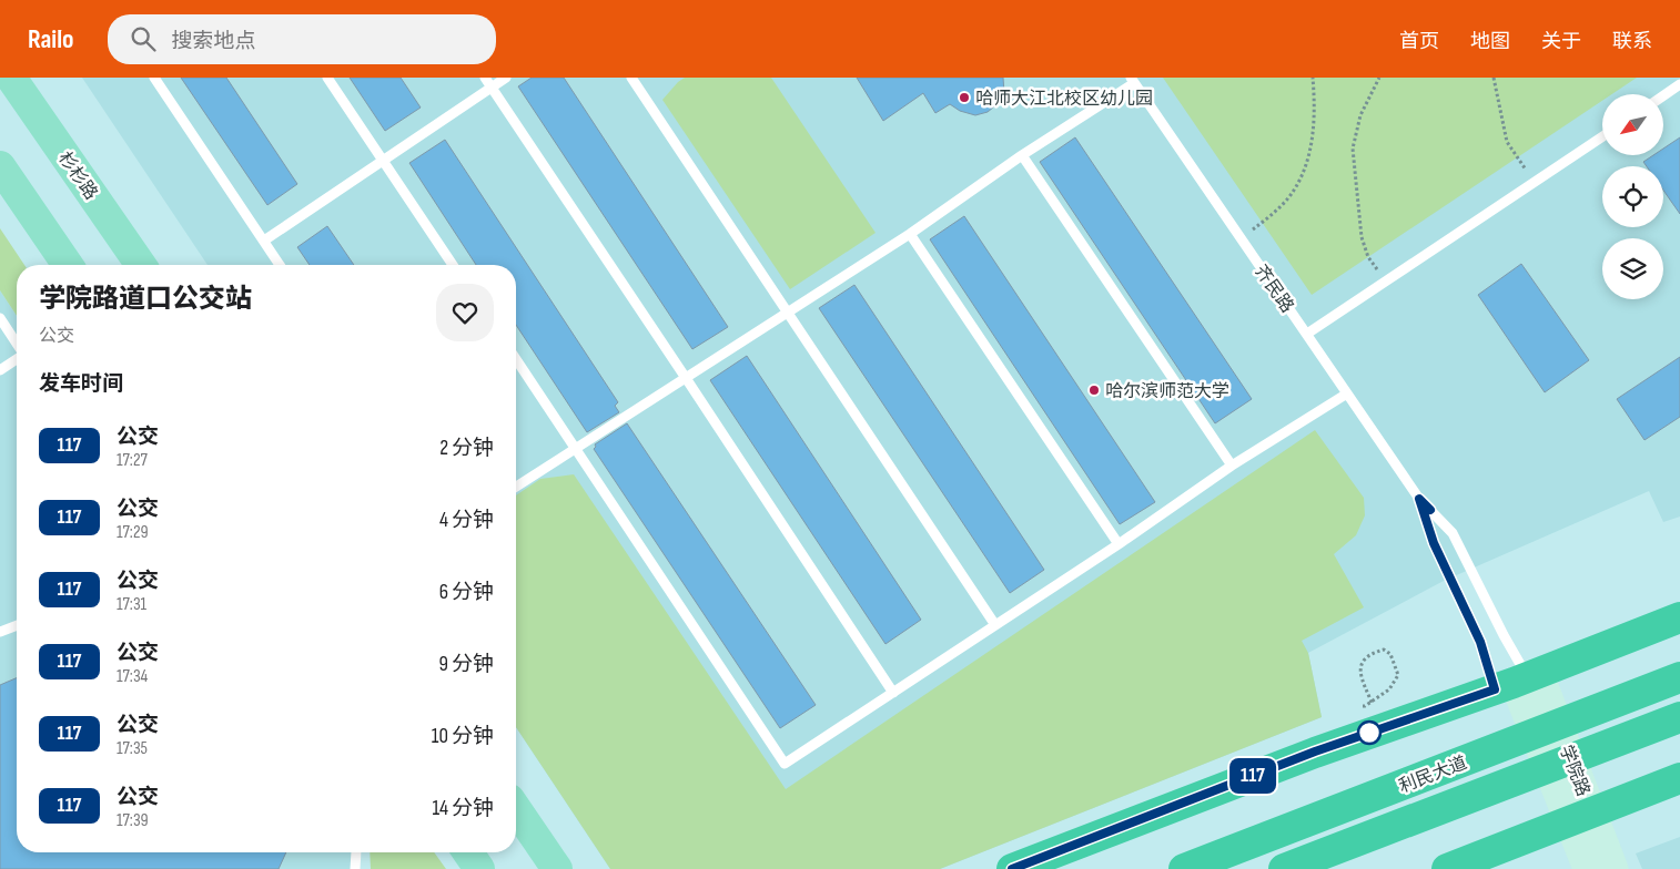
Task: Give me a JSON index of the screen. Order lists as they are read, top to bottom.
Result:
{
  "streets": {
    "highway": ["利民大道"],
    "main road": ["杉杉路", "学院路"],
    "lane": ["齐民路"]
  },
  "crossings": [
    ["学院路", "利民大道"]
  ],
  "places": ["哈师大江北校区幼儿园", "哈尔滨师范大学"],
  "lines": ["bus line 117"],
  "north": "bottom left",
  "page": {
    "header": "Railo",
    "search": "搜索地点",
    "nav": [
      "首页",
      "地图",
      "关于",
      "联系"
    ],
    "on_map": "117",
    "heading": [
      ["学院路道口公交站", "公交"],
      "发车时间"
    ],
    "list": [
      {
        "mark": "117",
        "name": "公交",
        "note": "17:27",
        "value": "2 分钟"
      },
      {
        "mark": "117",
        "name": "公交",
        "note": "17:29",
        "value": "4 分钟"
      },
      {
        "mark": "117",
        "name": "公交",
        "note": "17:31",
        "value": "6 分钟"
      },
      {
        "mark": "117",
        "name": "公交",
        "note": "17:34",
        "value": "9 分钟"
      },
      {
        "mark": "117",
        "name": "公交",
        "note": "17:35",
        "value": "10 分钟"
      },
      {
        "mark": "117",
        "name": "公交",
        "note": "17:39",
        "value": "14 分钟"
      }
    ]
  }
}
